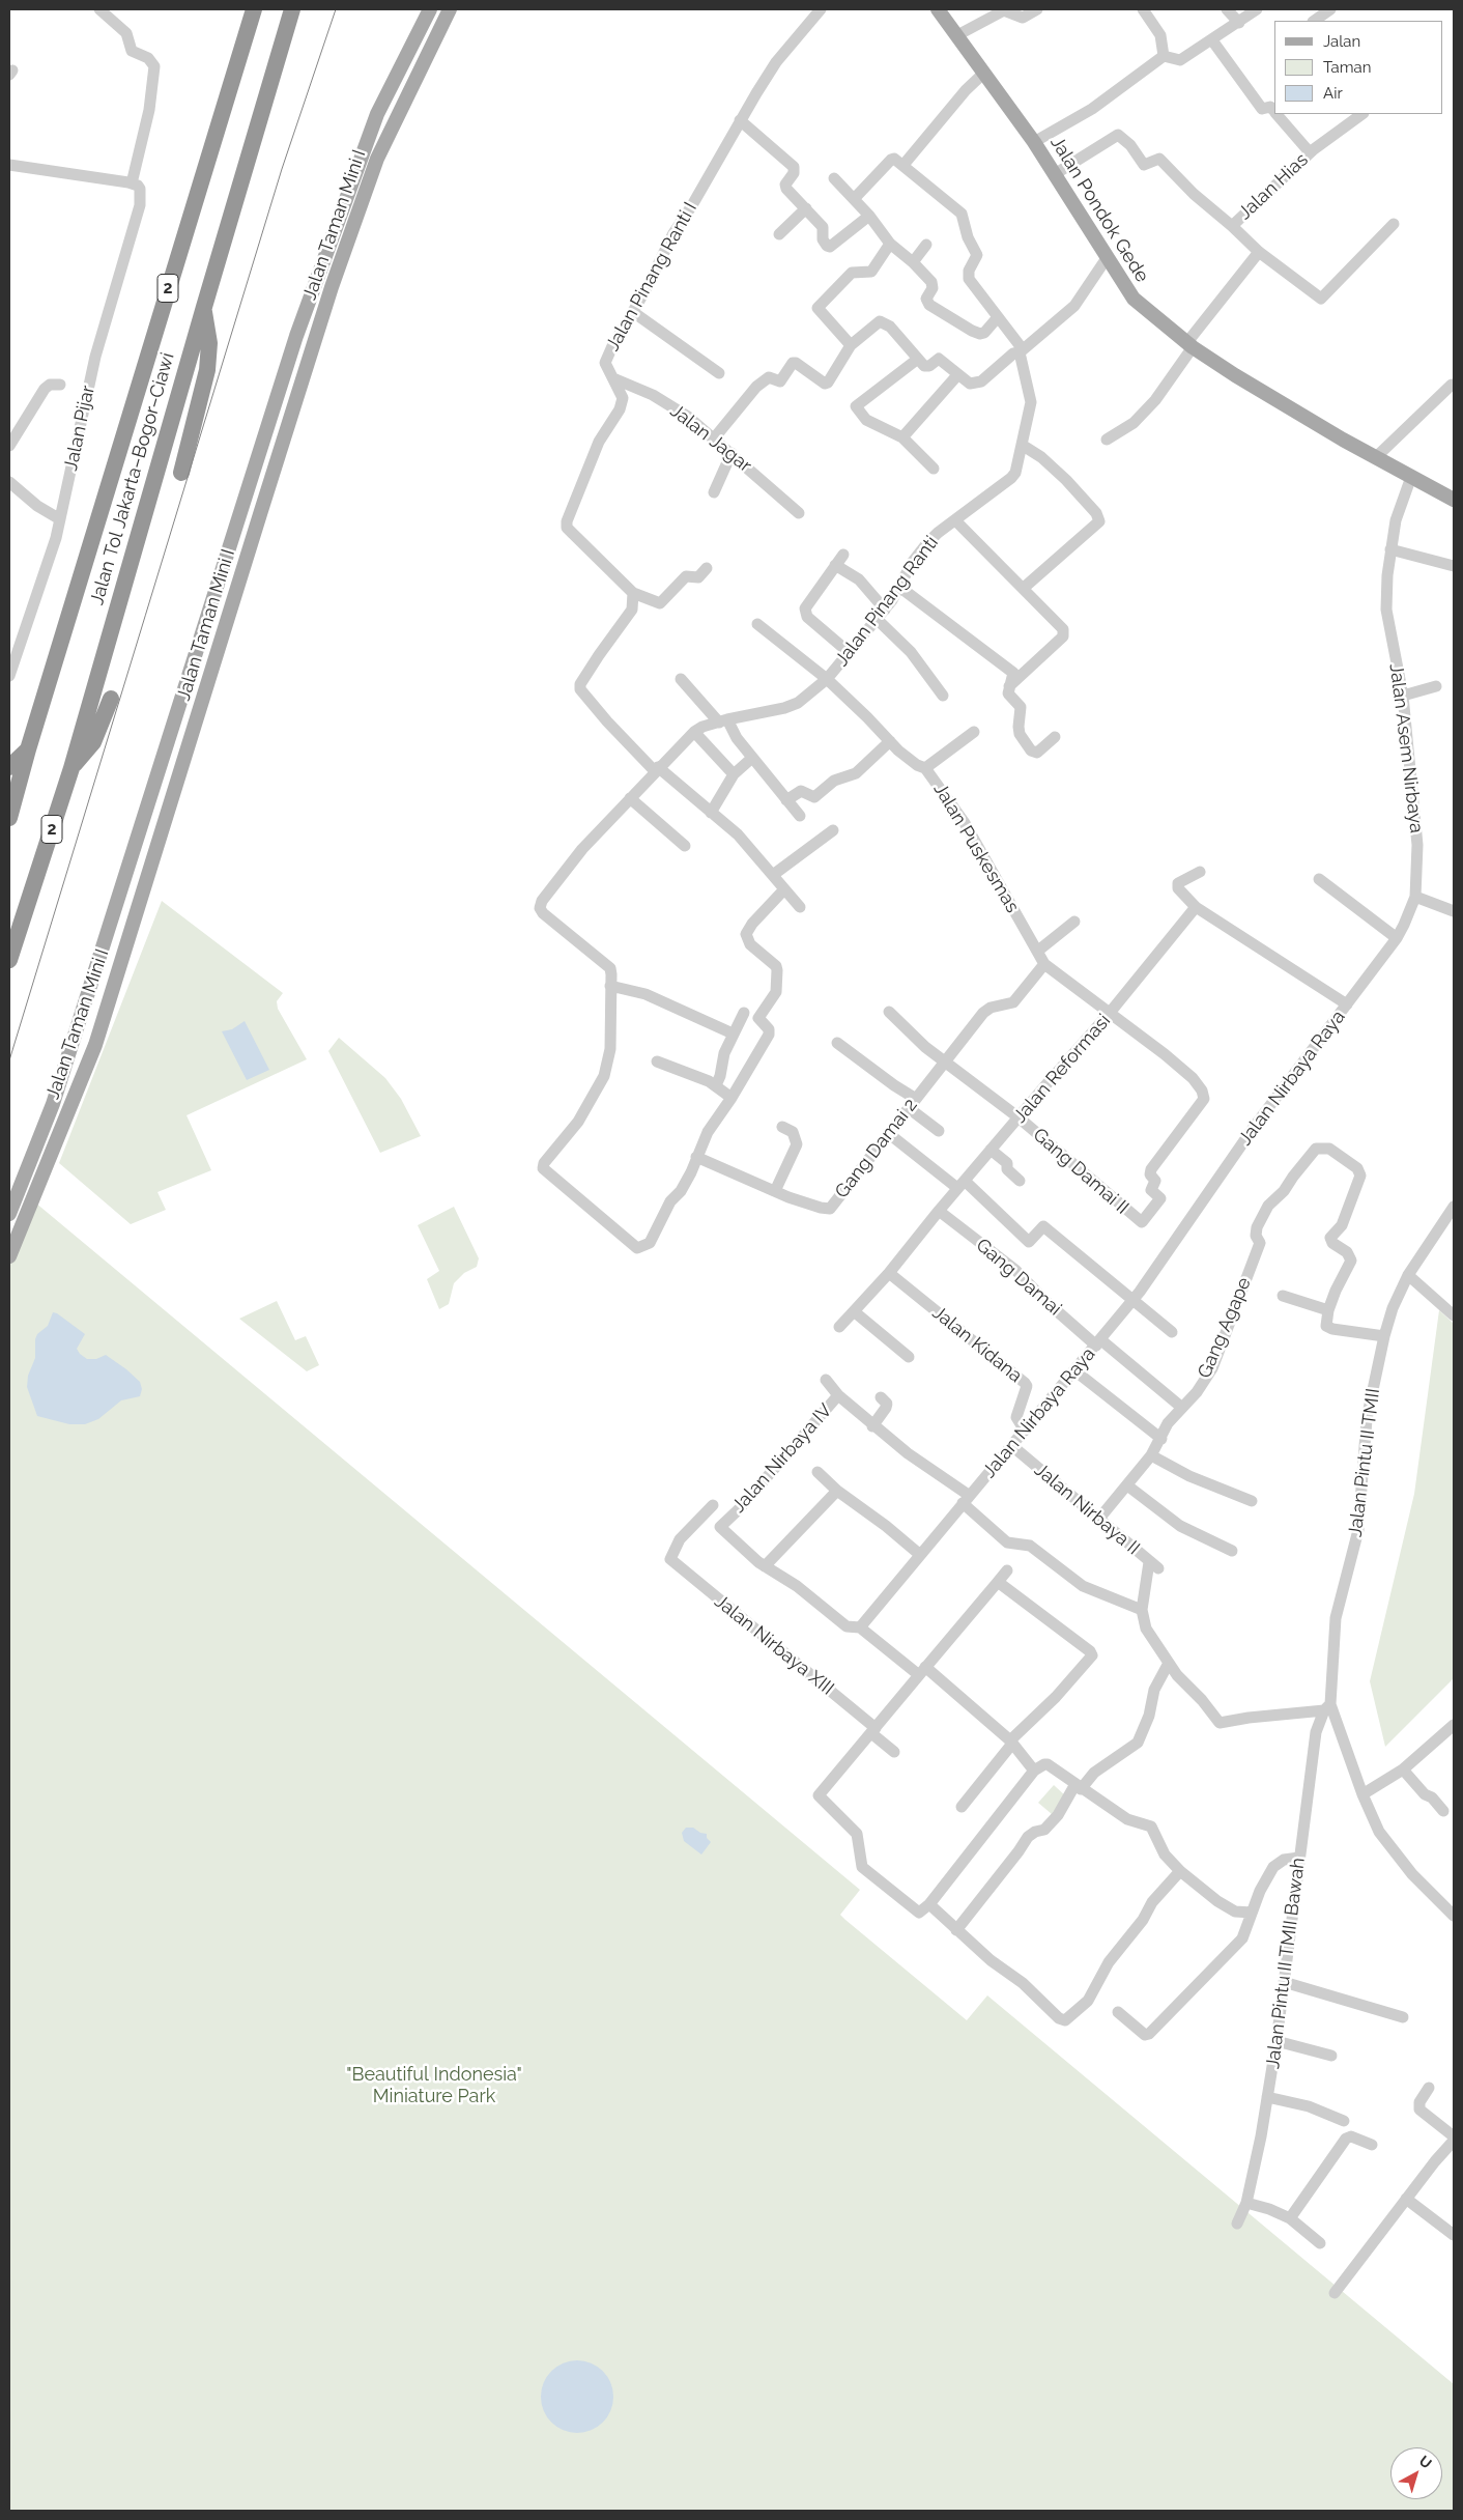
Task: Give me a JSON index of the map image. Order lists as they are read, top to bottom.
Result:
{
  "streets": {
    "highway": ["2", "Jalan Tol Jakarta–Bogor–Ciawi"],
    "main road": ["Jalan Pondok Gede", "Jalan Taman Mini I"],
    "street": [
      "Jalan Hias",
      "Jalan Pinang Ranti I",
      "Jalan Pijar",
      "Jalan Jagar",
      "Jalan Pinang Ranti",
      "Jalan Asem Nirbaya",
      "Jalan Puskesmas",
      "Jalan Reformasi",
      "Jalan Nirbaya Raya",
      "Gang Damai 2",
      "Gang Damai II",
      "Gang Damai",
      "Gang Agape",
      "Jalan Kidana",
      "Jalan Nirbaya IV",
      "Jalan Pintu II TMII",
      "Jalan Nirbaya II",
      "Jalan Nirbaya XIII",
      "Jalan Pintu II TMII Bawah"
    ]
  },
  "crossings": [
    ["Jalan Pondok Gede", "Jalan Asem Nirbaya"],
    ["Jalan Pinang Ranti I", "Jalan Jagar"],
    ["Jalan Pinang Ranti", "Jalan Puskesmas"],
    ["Jalan Asem Nirbaya", "Jalan Nirbaya Raya"],
    ["Jalan Puskesmas", "Gang Damai 2"],
    ["Jalan Reformasi", "Gang Damai II"],
    ["Jalan Reformasi", "Gang Damai"],
    ["Jalan Reformasi", "Jalan Kidana"],
    ["Jalan Nirbaya Raya", "Gang Damai"],
    ["Jalan Nirbaya Raya", "Jalan Kidana"],
    ["Jalan Nirbaya Raya", "Jalan Nirbaya IV"],
    ["Jalan Nirbaya Raya", "Jalan Nirbaya II"],
    ["Gang Agape", "Jalan Nirbaya II"],
    ["Jalan Nirbaya IV", "Jalan Nirbaya II"],
    ["Jalan Pintu II TMII", "Jalan Pintu II TMII Bawah"]
  ],
  "parks": ["\"Beautiful Indonesia\" Miniature Park"],
  "legend": ["Jalan", "Taman", "Air"],
  "north": "top right"
}
